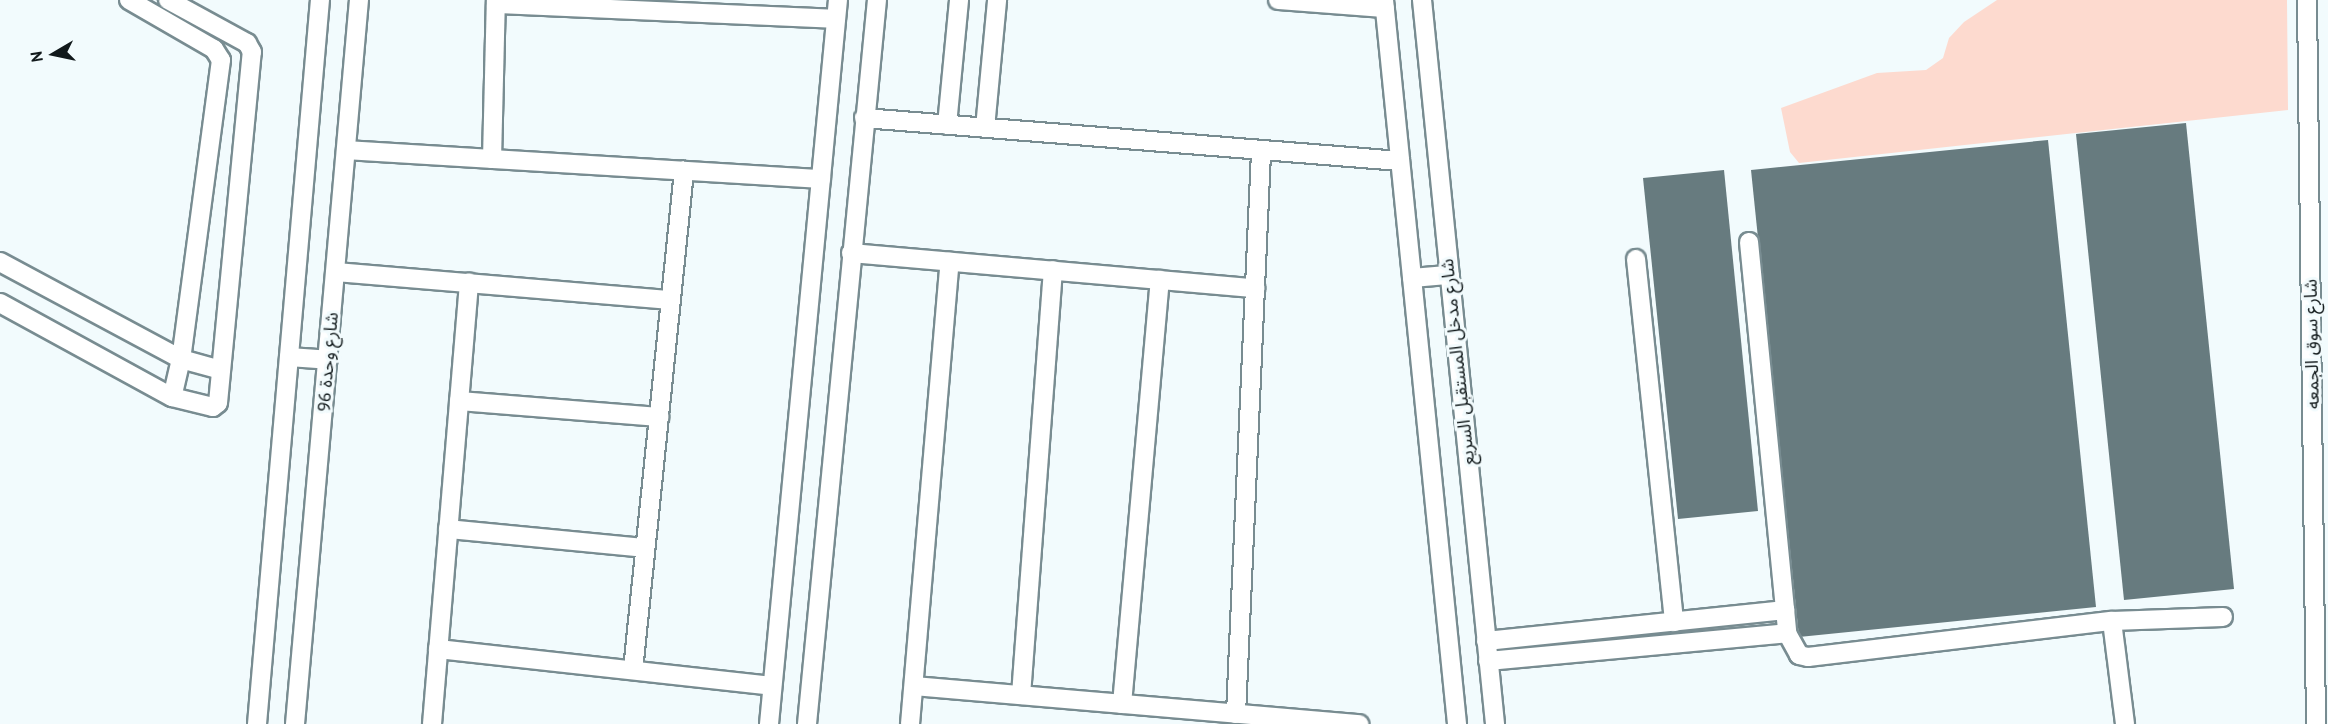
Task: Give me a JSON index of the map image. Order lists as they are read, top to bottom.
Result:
{
  "streets": {
    "street": ["شارع سوق الجمعه", "شارع وحدة 96", "شارع مدخل المستقبل السريع"]
  },
  "north": "left"
}
